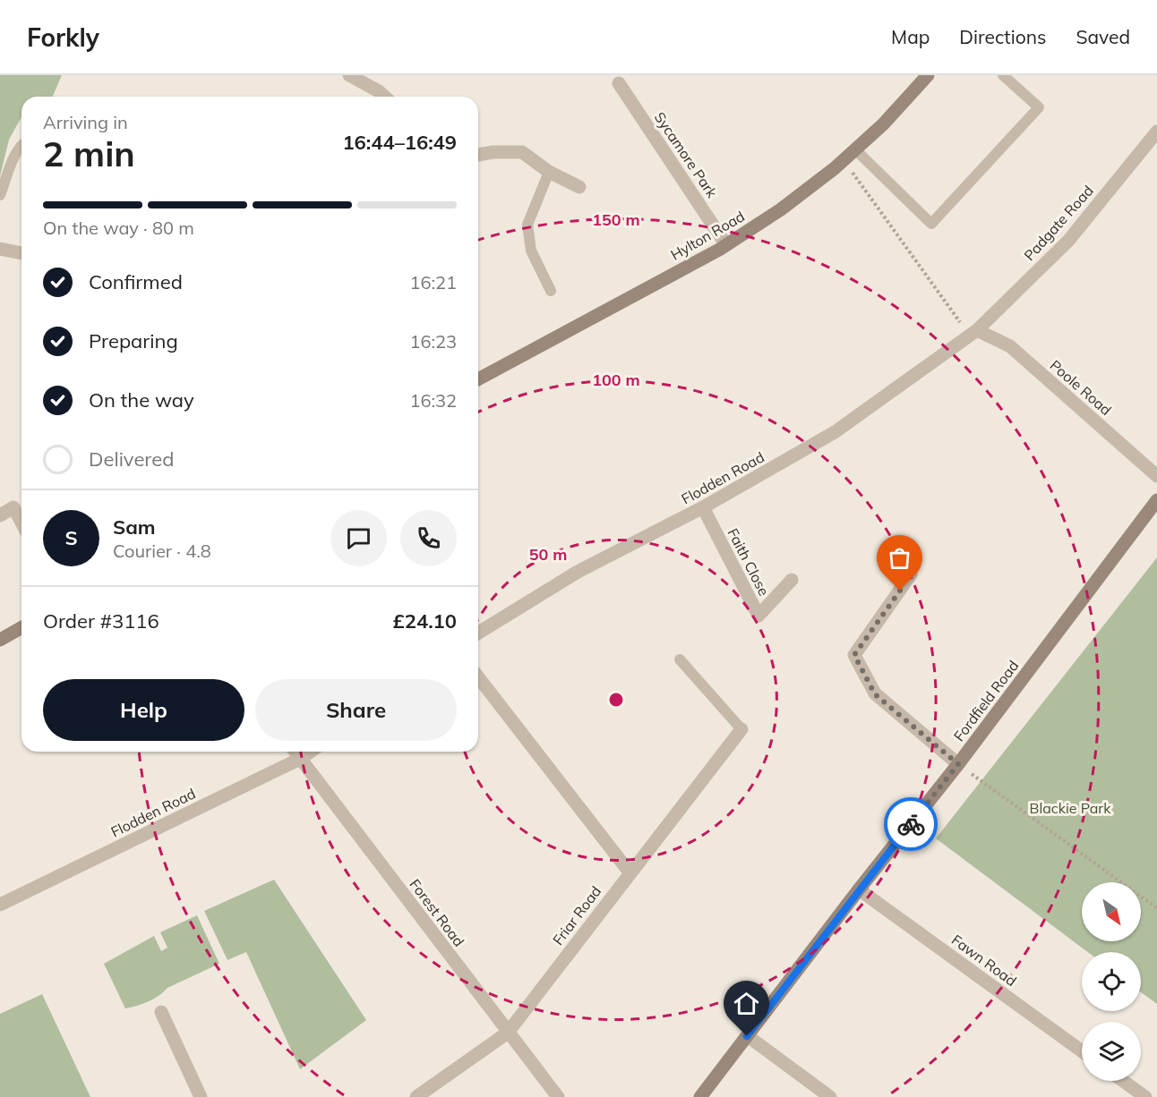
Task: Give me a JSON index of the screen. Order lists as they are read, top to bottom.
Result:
{
  "streets": {
    "street": [
      "Sycamore Park",
      "Padgate Road",
      "Hylton Road",
      "Poole Road",
      "Flodden Road",
      "Faith Close",
      "Fordfield Road",
      "Forest Road",
      "Friar Road",
      "Fawn Road"
    ]
  },
  "crossings": [
    ["Sycamore Park", "Hylton Road"],
    ["Padgate Road", "Poole Road"],
    ["Padgate Road", "Flodden Road"],
    ["Poole Road", "Flodden Road"],
    ["Flodden Road", "Faith Close"],
    ["Flodden Road", "Forest Road"],
    ["Fordfield Road", "Fawn Road"],
    ["Forest Road", "Friar Road"]
  ],
  "parks": ["Blackie Park"],
  "north": "bottom right",
  "page": {
    "header": "Forkly",
    "nav": ["Map", "Directions", "Saved"],
    "heading": ["2 min", "Arriving in", "16:44–16:49"],
    "panel": [
      "Sam",
      "Courier · 4.8",
      "Order #3116",
      "£24.10"
    ],
    "bar": "On the way · 80 m",
    "list": [
      ["Confirmed", "16:21"],
      ["Preparing", "16:23"],
      ["On the way", "16:32"],
      "Delivered"
    ],
    "round": "S",
    "buttons": ["Help", "Share"]
  },
  "rings": ["150 m", "100 m", "50 m"]
}
